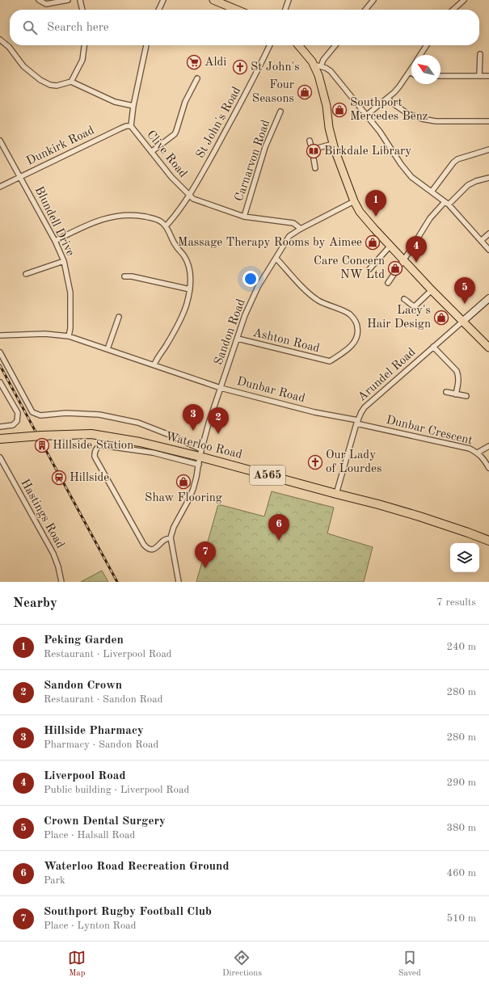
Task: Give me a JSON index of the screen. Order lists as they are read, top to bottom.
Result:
{
  "streets": {
    "highway": ["Waterloo Road", "A565"],
    "street": [
      "St John's Road",
      "Dunkirk Road",
      "Clive Road",
      "Carnarvon Road",
      "Blundell Drive",
      "Sandon Road",
      "Ashton Road",
      "Arundel Road",
      "Dunbar Road",
      "Dunbar Crescent",
      "Hastings Road"
    ]
  },
  "crossings": [
    ["St John's Road", "Clive Road"],
    ["Dunkirk Road", "Clive Road"],
    ["Dunkirk Road", "Blundell Drive"],
    ["Clive Road", "Carnarvon Road"],
    ["Clive Road", "Sandon Road"],
    ["Blundell Drive", "Dunbar Road"],
    ["Sandon Road", "Ashton Road"],
    ["Sandon Road", "Dunbar Road"],
    ["Sandon Road", "Waterloo Road"],
    ["Arundel Road", "Dunbar Road"],
    ["Arundel Road", "Dunbar Crescent"],
    ["Arundel Road", "Waterloo Road"],
    ["Dunbar Road", "Dunbar Crescent"]
  ],
  "places": {
    "supermarket": ["Aldi"],
    "church": ["St John's", "Our Lady of Lourdes"],
    "shop": [
      "Four Seasons",
      "Southport Mercedes Benz",
      "Massage Therapy Rooms by Aimee",
      "Care Concern NW Ltd",
      "Lacy's Hair Design",
      "Shaw Flooring"
    ],
    "library": ["Birkdale Library"],
    "building": ["Hillside Station"],
    "station": ["Hillside"]
  },
  "north": "top left",
  "page": {
    "search": "Search here",
    "pins": [
      "1",
      "4",
      "5",
      "3",
      "2",
      "6",
      "7"
    ],
    "heading": ["Nearby", "7 results"],
    "list": [
      {
        "mark": "1",
        "name": "Peking Garden",
        "note": "Restaurant · Liverpool Road",
        "value": "240 m"
      },
      {
        "mark": "2",
        "name": "Sandon Crown",
        "note": "Restaurant · Sandon Road",
        "value": "280 m"
      },
      {
        "mark": "3",
        "name": "Hillside Pharmacy",
        "note": "Pharmacy · Sandon Road",
        "value": "280 m"
      },
      {
        "mark": "4",
        "name": "Liverpool Road",
        "note": "Public building · Liverpool Road",
        "value": "290 m"
      },
      {
        "mark": "5",
        "name": "Crown Dental Surgery",
        "note": "Place · Halsall Road",
        "value": "380 m"
      },
      {
        "mark": "6",
        "name": "Waterloo Road Recreation Ground",
        "note": "Park",
        "value": "460 m"
      },
      {
        "mark": "7",
        "name": "Southport Rugby Football Club",
        "note": "Place · Lynton Road",
        "value": "510 m"
      }
    ],
    "nav": ["Map", "Directions", "Saved"]
  }
}
